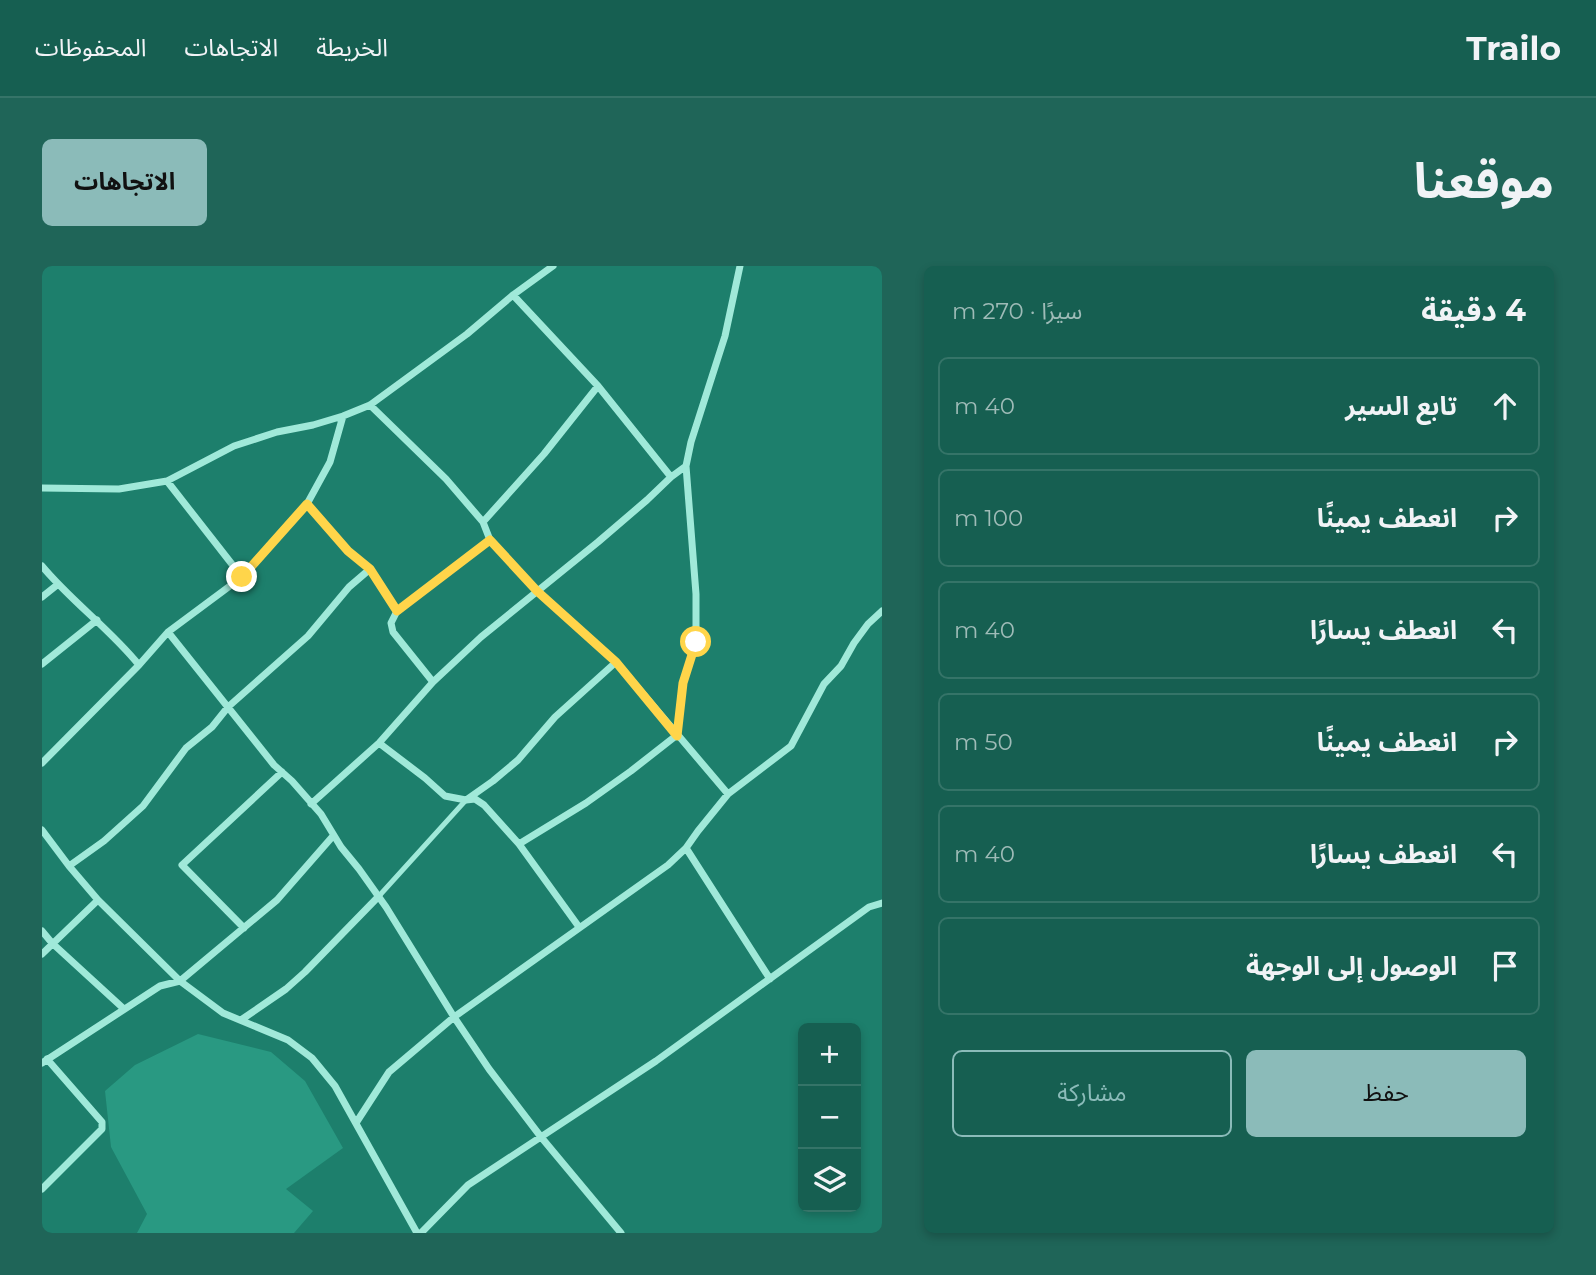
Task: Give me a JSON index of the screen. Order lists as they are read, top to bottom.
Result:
{
  "page": {
    "header": "Trailo",
    "nav": ["الخريطة", "الاتجاهات", "المحفوظات"],
    "title": "موقعنا",
    "buttons": [
      "الاتجاهات",
      ["حفظ", "مشاركة"]
    ],
    "heading": ["4 دقيقة", "سيرًا · 270 m"],
    "list": [
      ["تابع السير", "40 m"],
      ["انعطف يمينًا", "100 m"],
      ["انعطف يسارًا", "40 m"],
      ["انعطف يمينًا", "50 m"],
      ["انعطف يسارًا", "40 m"],
      "الوصول إلى الوجهة"
    ],
    "map_buttons": ["+", "−"]
  }
}
